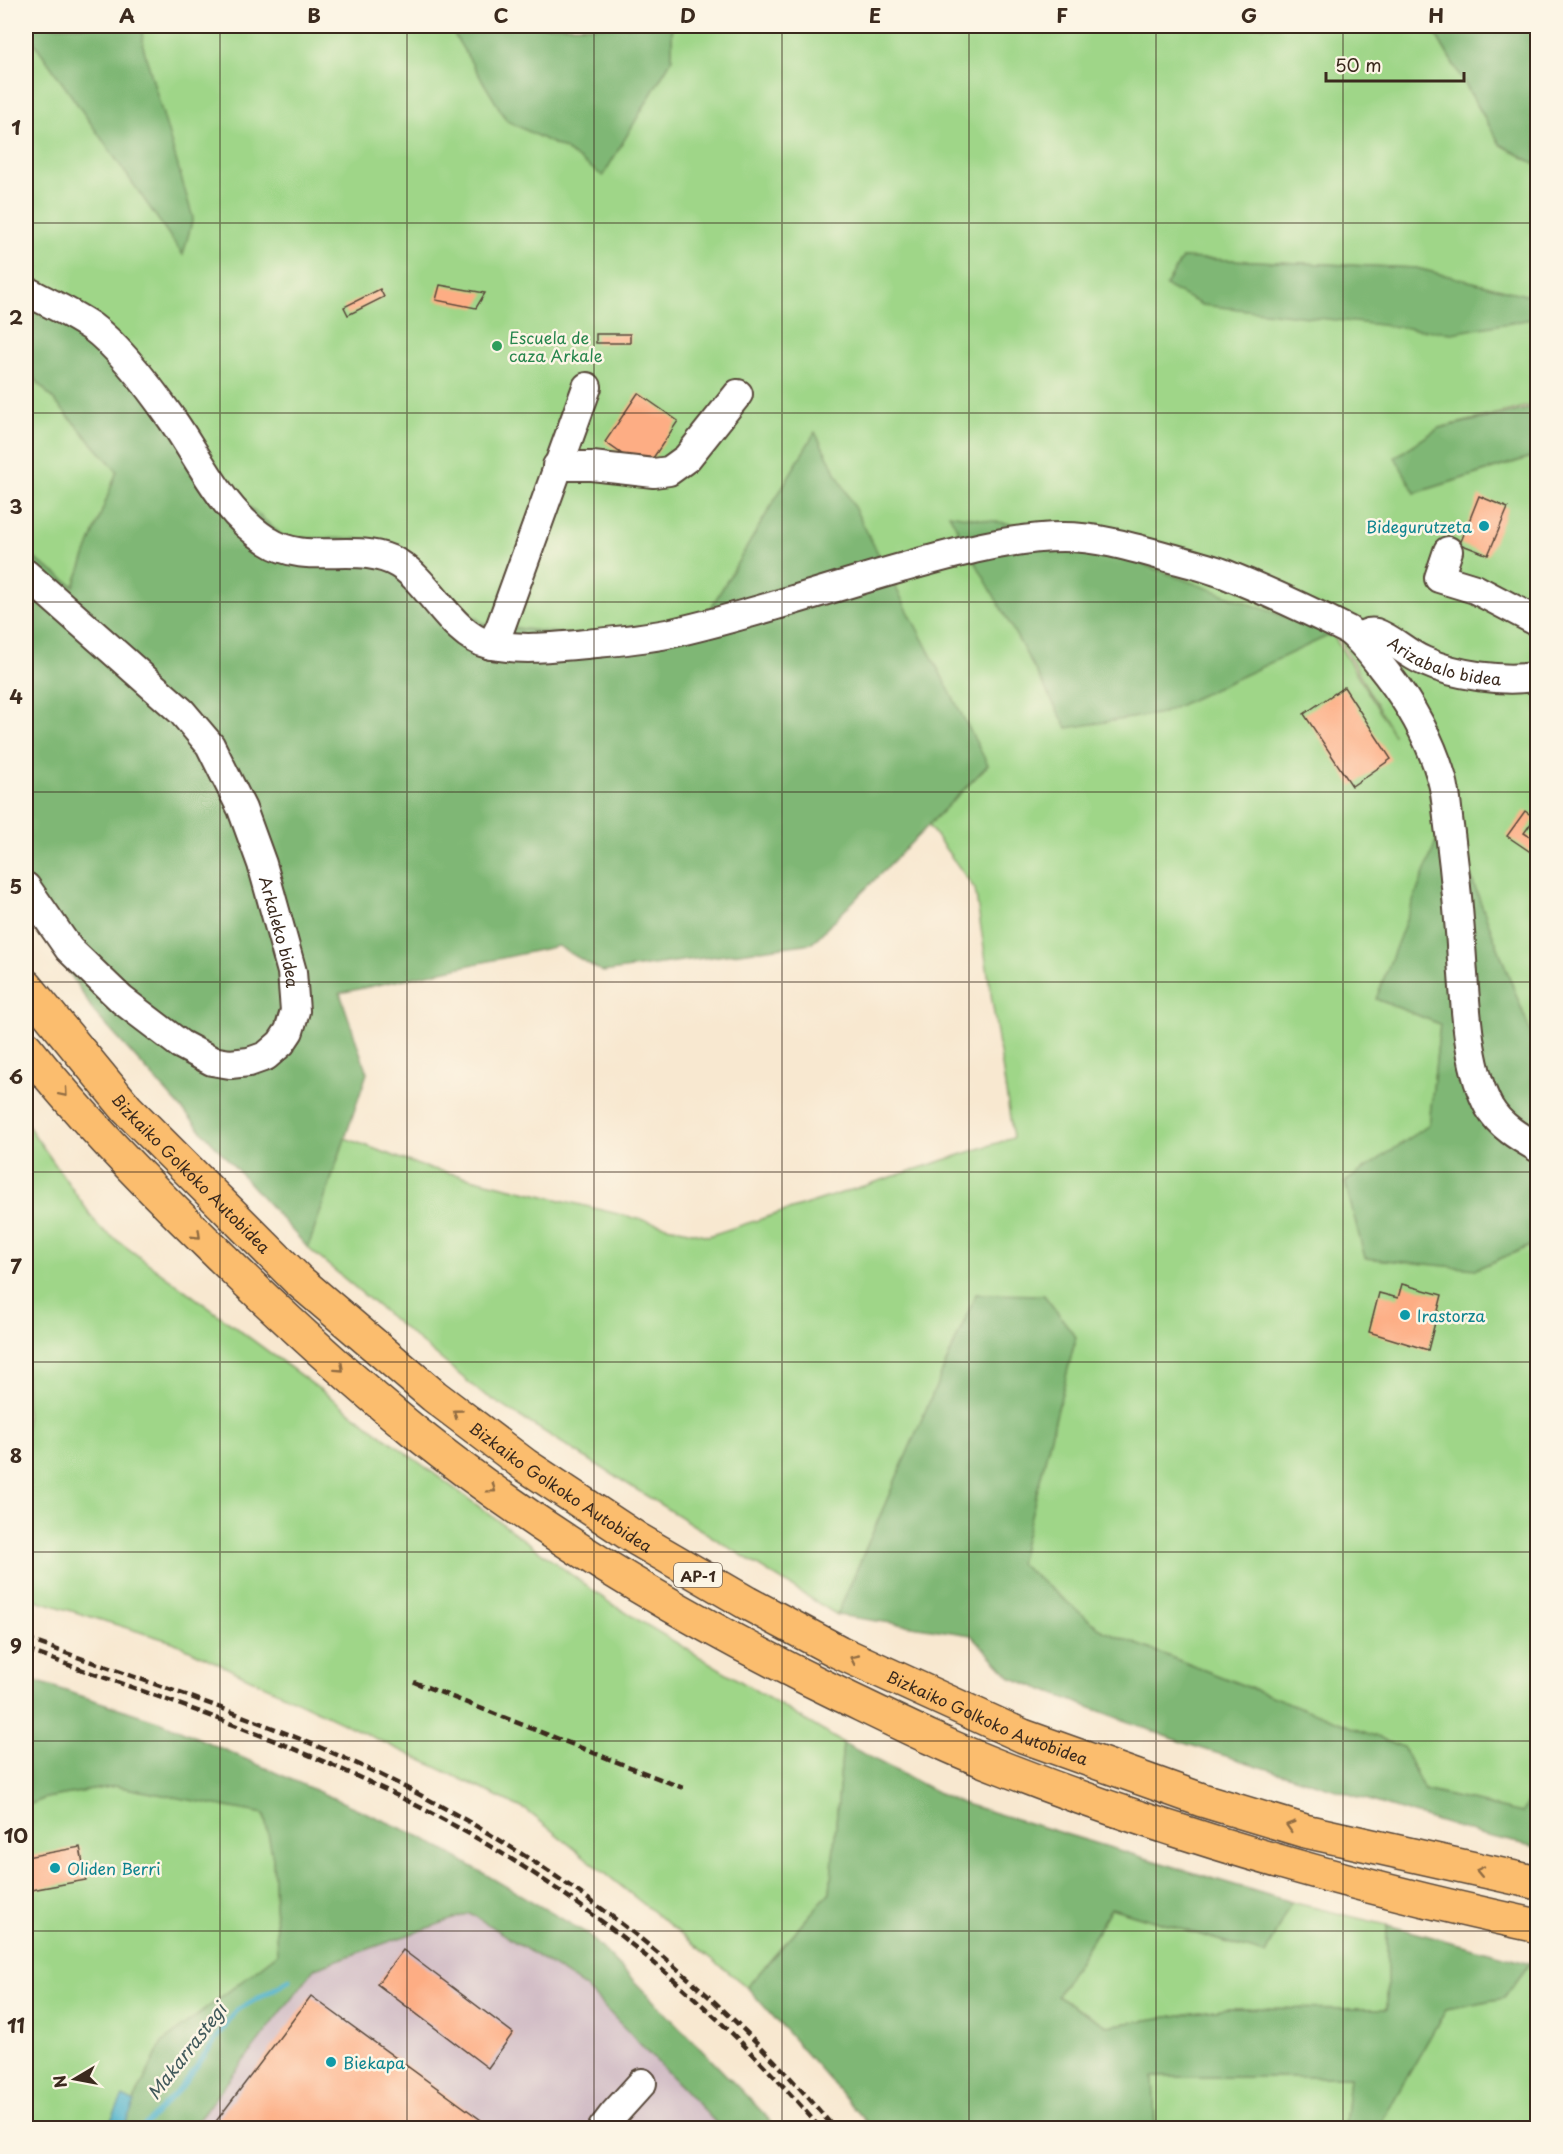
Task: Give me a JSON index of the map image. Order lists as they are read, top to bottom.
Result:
{
  "streets": {
    "highway": ["Bizkaiko Golkoko Autobidea", "AP-1"],
    "street": ["Arizabalo bidea", "Arkaleko bidea"]
  },
  "water": ["Makarrastegi"],
  "places": [
    "Escuela de caza Arkale",
    "Bidegurutzeta",
    "Irastorza",
    "Oliden Berri",
    "Biekapa"
  ],
  "scale_bar": "50 m",
  "north": "left",
  "grid": {
    "columns": [
      "A",
      "B",
      "C",
      "D",
      "E",
      "F",
      "G",
      "H"
    ],
    "rows": [
      "1",
      "2",
      "3",
      "4",
      "5",
      "6",
      "7",
      "8",
      "9",
      "10",
      "11"
    ]
  }
}
